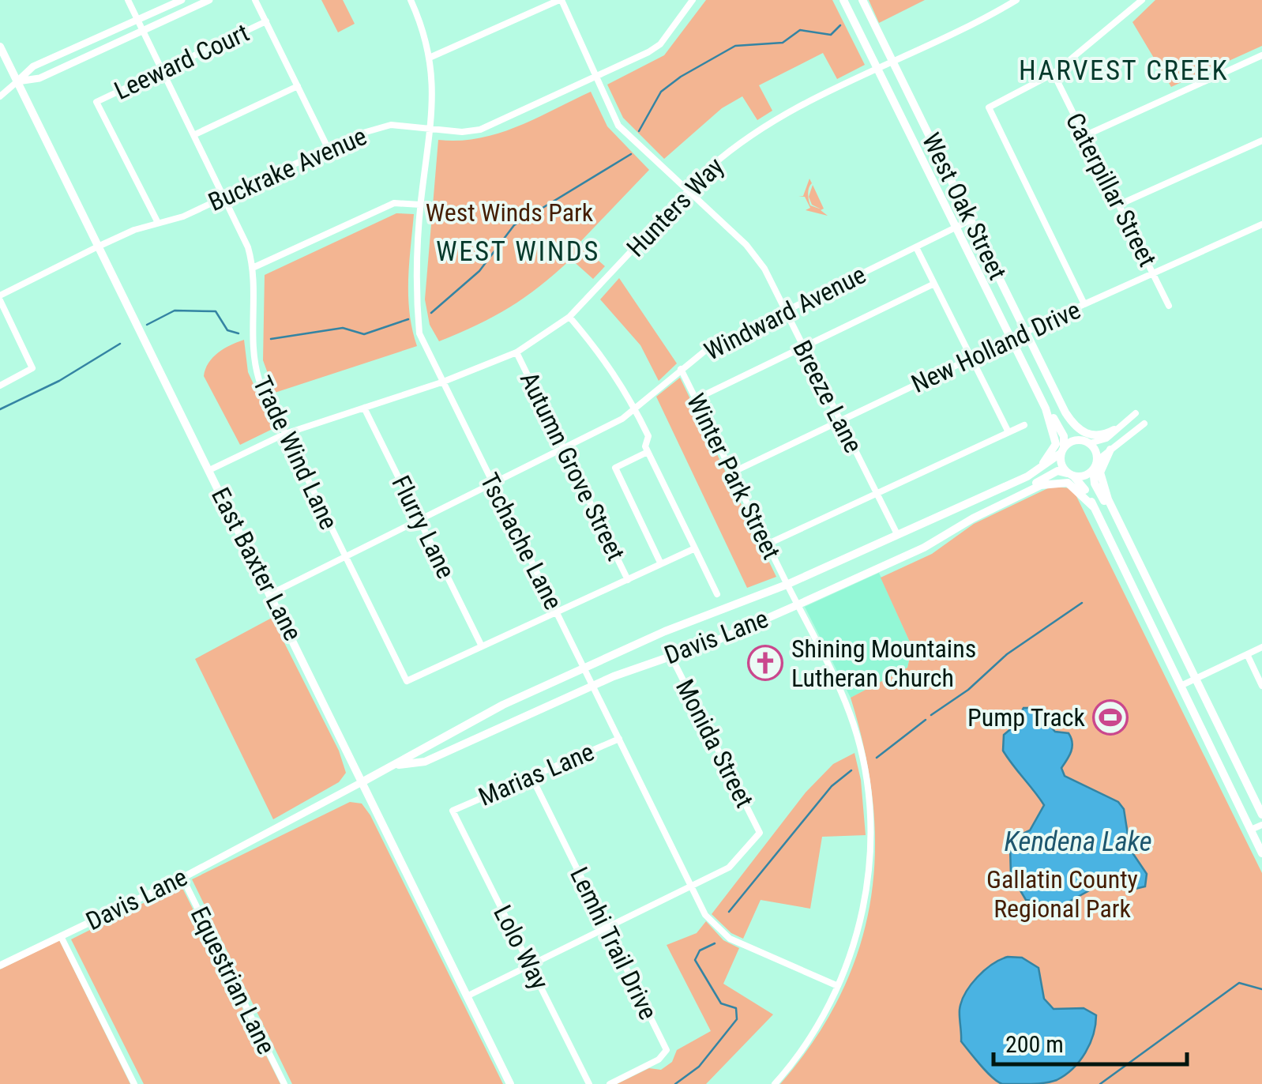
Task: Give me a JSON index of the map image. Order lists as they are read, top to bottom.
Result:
{
  "streets": {
    "main road": ["West Oak Street", "East Baxter Lane", "Davis Lane"],
    "street": [
      "Leeward Court",
      "Buckrake Avenue",
      "Caterpillar Street",
      "Hunters Way",
      "Windward Avenue",
      "New Holland Drive",
      "Breeze Lane",
      "Trade Wind Lane",
      "Autumn Grove Street",
      "Winter Park Street",
      "Flurry Lane",
      "Tschache Lane",
      "Monida Street",
      "Marias Lane",
      "Lemhi Trail Drive",
      "Lolo Way",
      "Equestrian Lane"
    ]
  },
  "crossings": [
    ["Leeward Court", "Buckrake Avenue"],
    ["Leeward Court", "Trade Wind Lane"],
    ["Buckrake Avenue", "Breeze Lane"],
    ["Buckrake Avenue", "Trade Wind Lane"],
    ["Buckrake Avenue", "Tschache Lane"],
    ["Buckrake Avenue", "East Baxter Lane"],
    ["Caterpillar Street", "New Holland Drive"],
    ["West Oak Street", "Hunters Way"],
    ["West Oak Street", "Windward Avenue"],
    ["West Oak Street", "New Holland Drive"],
    ["West Oak Street", "Davis Lane"],
    ["Hunters Way", "Breeze Lane"],
    ["Hunters Way", "Trade Wind Lane"],
    ["Hunters Way", "Autumn Grove Street"],
    ["Hunters Way", "Flurry Lane"],
    ["Hunters Way", "Tschache Lane"],
    ["Hunters Way", "East Baxter Lane"],
    ["Windward Avenue", "Breeze Lane"],
    ["Windward Avenue", "Trade Wind Lane"],
    ["Windward Avenue", "Autumn Grove Street"],
    ["Windward Avenue", "Winter Park Street"],
    ["Windward Avenue", "Flurry Lane"],
    ["Windward Avenue", "Tschache Lane"],
    ["Windward Avenue", "East Baxter Lane"],
    ["New Holland Drive", "Breeze Lane"],
    ["New Holland Drive", "Winter Park Street"],
    ["Breeze Lane", "Davis Lane"],
    ["Trade Wind Lane", "Flurry Lane"],
    ["Winter Park Street", "Tschache Lane"],
    ["Winter Park Street", "Davis Lane"],
    ["Tschache Lane", "Davis Lane"],
    ["Tschache Lane", "Monida Street"],
    ["Tschache Lane", "Marias Lane"],
    ["East Baxter Lane", "Davis Lane"],
    ["Davis Lane", "Monida Street"],
    ["Davis Lane", "Equestrian Lane"],
    ["Marias Lane", "Lemhi Trail Drive"],
    ["Marias Lane", "Lolo Way"]
  ],
  "districts": ["HARVEST CREEK", "WEST WINDS"],
  "water": ["Kendena Lake"],
  "parks": ["West Winds Park", "Gallatin County Regional Park"],
  "places": {
    "church": ["Shining Mountains Lutheran Church"],
    "sports": ["Pump Track"]
  },
  "scale_bar": "200 m"
}
